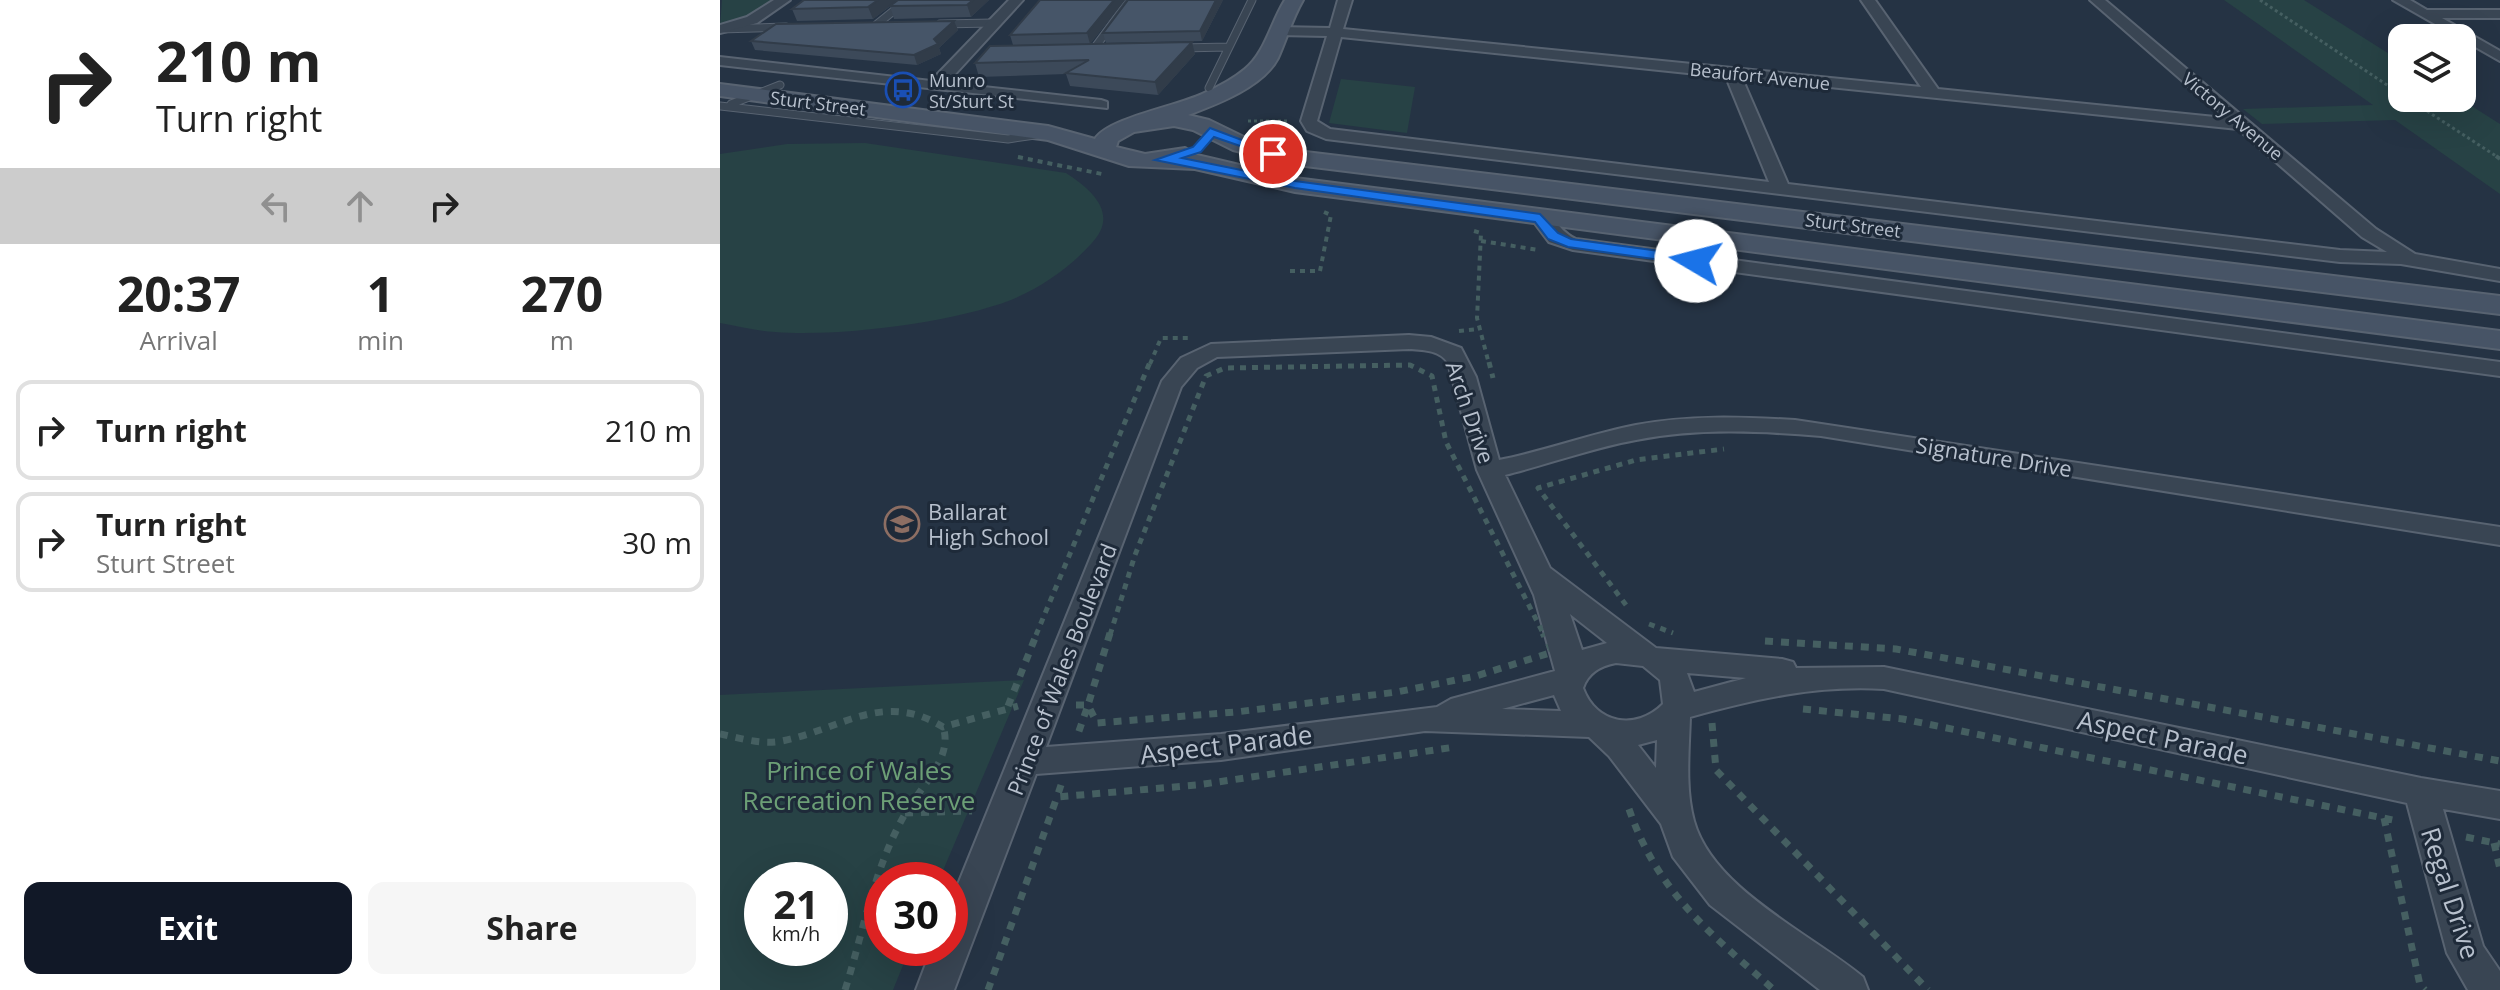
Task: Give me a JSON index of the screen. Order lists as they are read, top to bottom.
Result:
{
  "streets": {
    "main road": ["Sturt Street"],
    "street": [
      "Beaufort Avenue",
      "Victory Avenue",
      "Arch Drive",
      "Signature Drive",
      "Prince of Wales Boulevard",
      "Aspect Parade",
      "Regal Drive"
    ]
  },
  "crossings": [
    ["Beaufort Avenue", "Victory Avenue"],
    ["Sturt Street", "Victory Avenue"],
    ["Arch Drive", "Signature Drive"],
    ["Arch Drive", "Prince of Wales Boulevard"],
    ["Arch Drive", "Aspect Parade"],
    ["Prince of Wales Boulevard", "Aspect Parade"],
    ["Aspect Parade", "Regal Drive"]
  ],
  "parks": ["Prince of Wales Recreation Reserve"],
  "places": {
    "bus stop": ["Munro St/Sturt St"],
    "school or university": ["Ballarat High School"]
  },
  "page": {
    "turn": ["210 m", "Turn right"],
    "eta": [
      "20:37",
      "Arrival",
      "1",
      "min",
      "270",
      "m"
    ],
    "list": [
      {
        "name": "Turn right",
        "value": "210 m"
      },
      {
        "name": "Turn right",
        "note": "Sturt Street",
        "value": "30 m"
      }
    ],
    "speed": "21 km/h",
    "limit": "30",
    "buttons": ["Exit", "Share"]
  }
}
